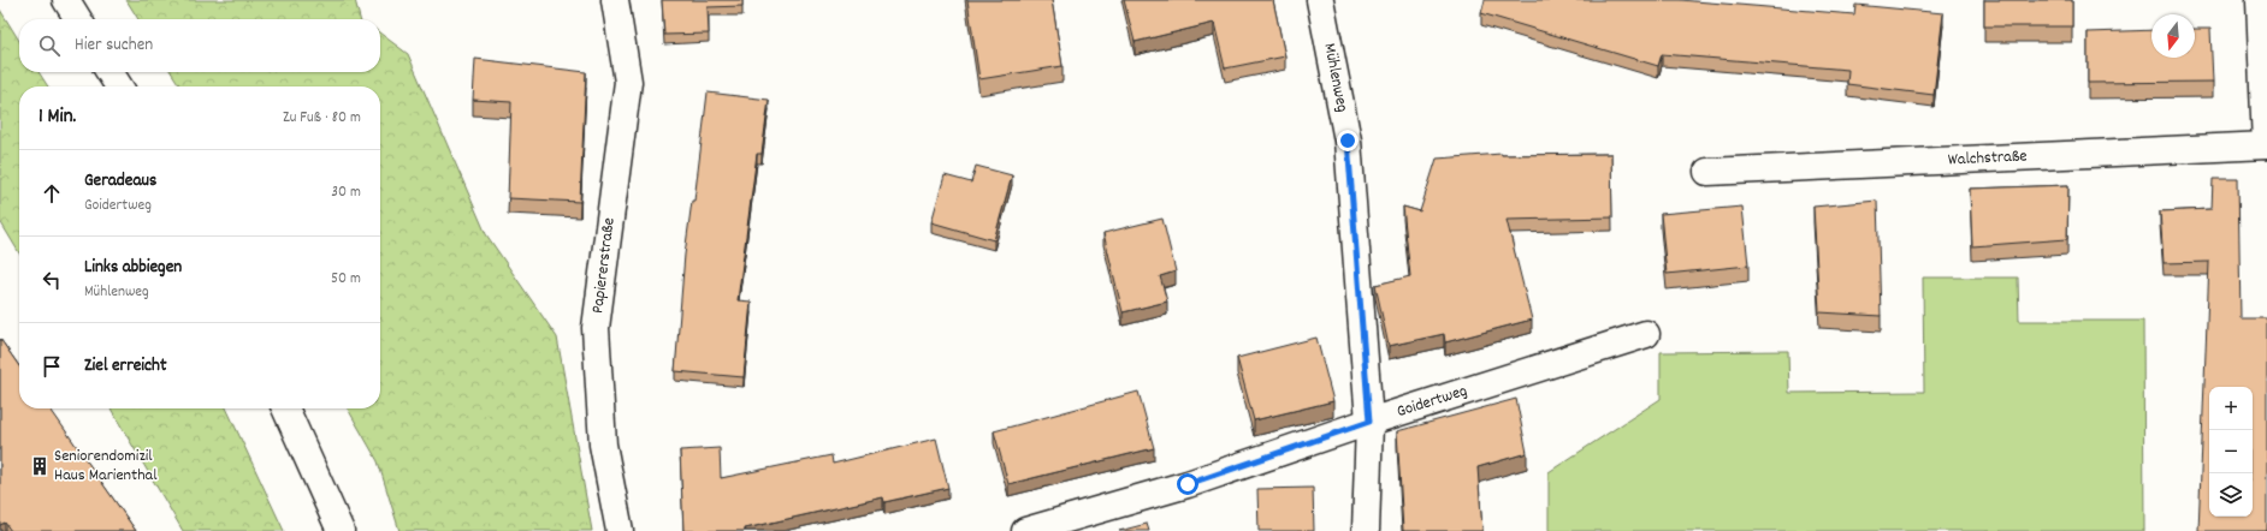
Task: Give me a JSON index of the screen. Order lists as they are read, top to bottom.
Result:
{
  "streets": {
    "street": [
      "Mühlenweg",
      "Walchstraße",
      "Papiererstraße",
      "Goidertweg"
    ]
  },
  "crossings": [
    ["Mühlenweg", "Goidertweg"]
  ],
  "places": {
    "building": ["Seniorendomizil Haus Marienthal"]
  },
  "north": "bottom",
  "page": {
    "search": "Hier suchen",
    "heading": ["1 Min.", "Zu Fuß · 80 m"],
    "list": [
      ["Geradeaus", "Goidertweg", "30 m"],
      ["Links abbiegen", "Mühlenweg", "50 m"],
      "Ziel erreicht"
    ],
    "map_buttons": ["+", "−"]
  }
}
